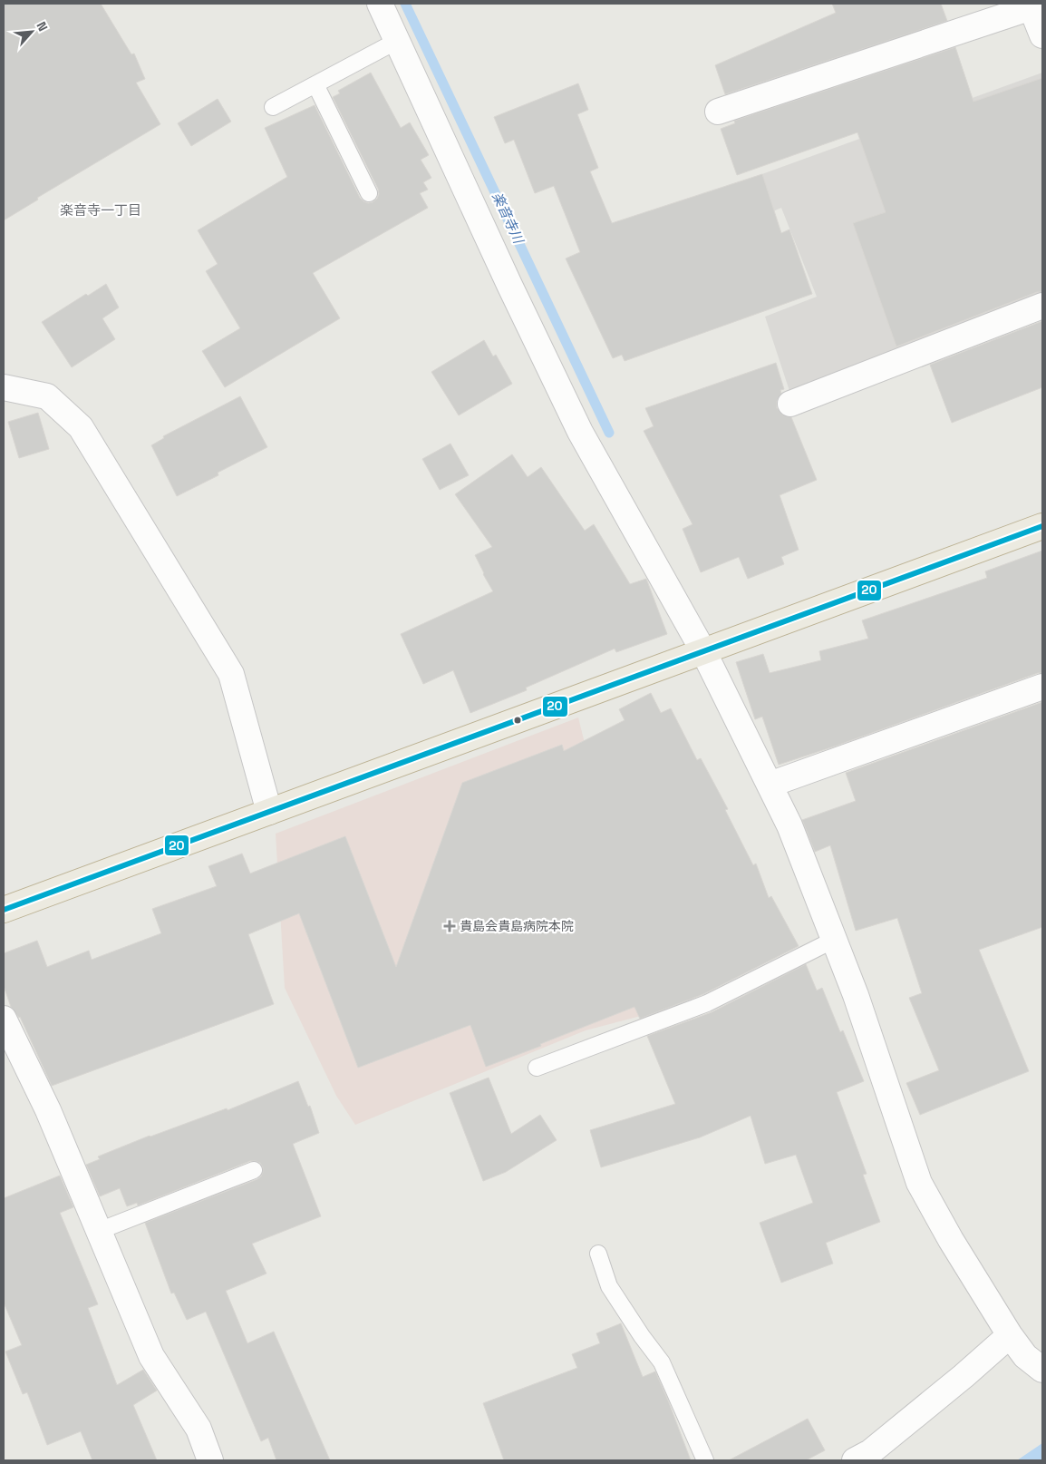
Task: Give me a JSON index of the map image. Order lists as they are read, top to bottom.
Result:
{
  "districts": ["楽音寺一丁目"],
  "water": ["楽音寺川"],
  "places": {
    "health": ["貴島会貴島病院本院"]
  },
  "lines": ["transit line 20"],
  "north": "top right"
}
